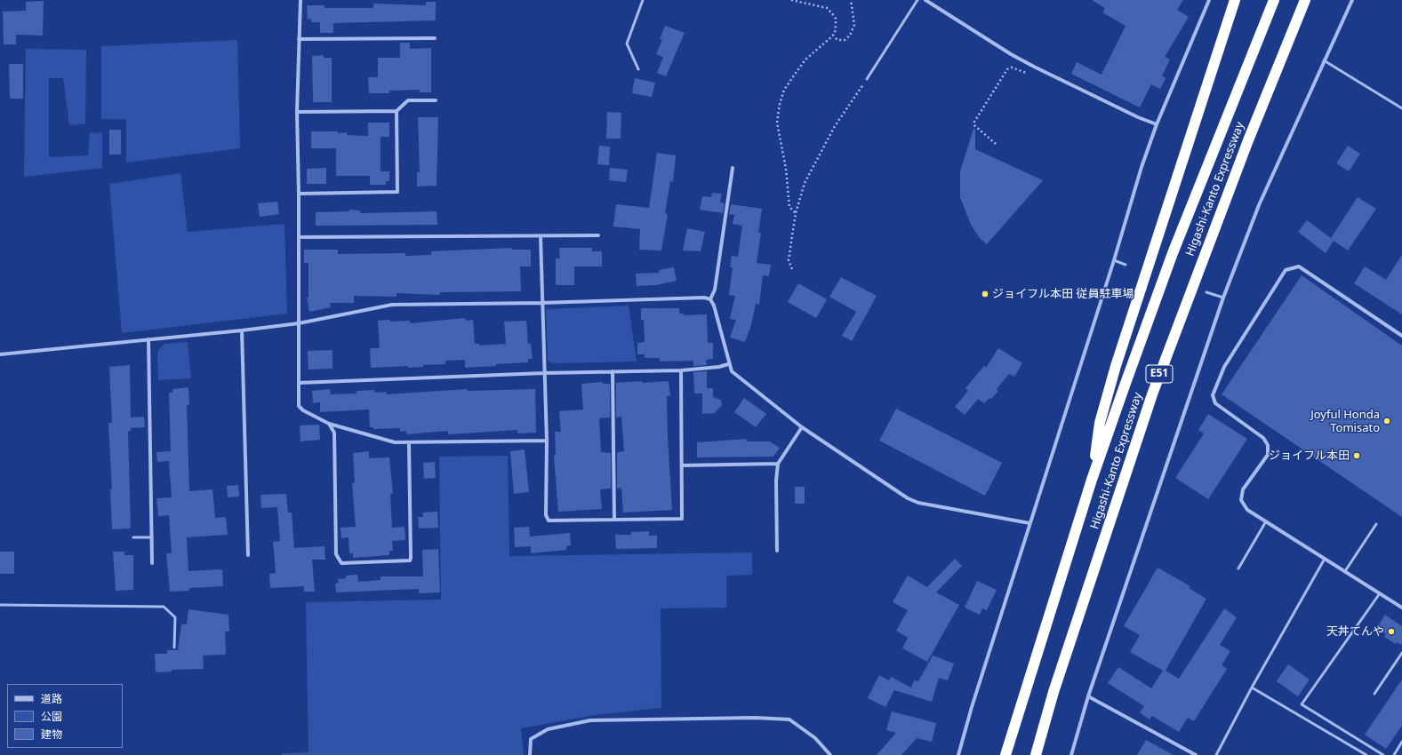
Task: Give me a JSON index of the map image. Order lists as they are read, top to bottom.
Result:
{
  "streets": {
    "highway": ["Higashi-Kanto Expressway", "E51"]
  },
  "places": [
    "ジョイフル本田 従員駐車場",
    "Joyful Honda Tomisato",
    "ジョイフル本田",
    "天丼てんや"
  ],
  "legend": ["道路", "公園", "建物"]
}
